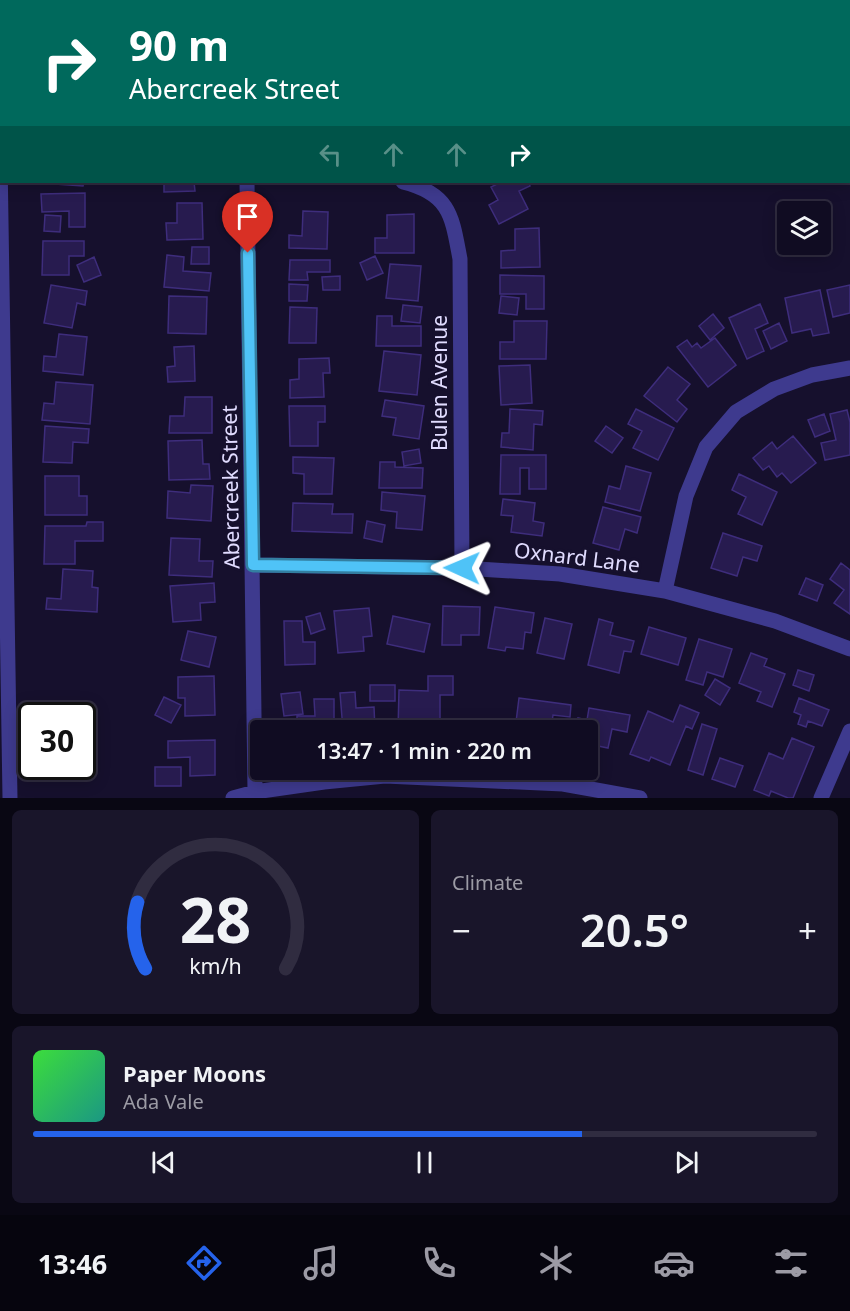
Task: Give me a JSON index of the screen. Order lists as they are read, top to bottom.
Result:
{
  "streets": {
    "street": ["Bulen Avenue", "Abercreek Street", "Oxnard Lane"]
  },
  "crossings": [
    ["Bulen Avenue", "Oxnard Lane"],
    ["Abercreek Street", "Oxnard Lane"]
  ],
  "page": {
    "turn": ["90 m", "Abercreek Street"],
    "limit": "30",
    "trip": "13:47 · 1 min · 220 m",
    "tile": "Climate",
    "heat": ["−", "20.5°", "+"],
    "song": ["Paper Moons", "Ada Vale"],
    "tabs": "13:46",
    "gauge": ["28", "km/h"]
  }
}
